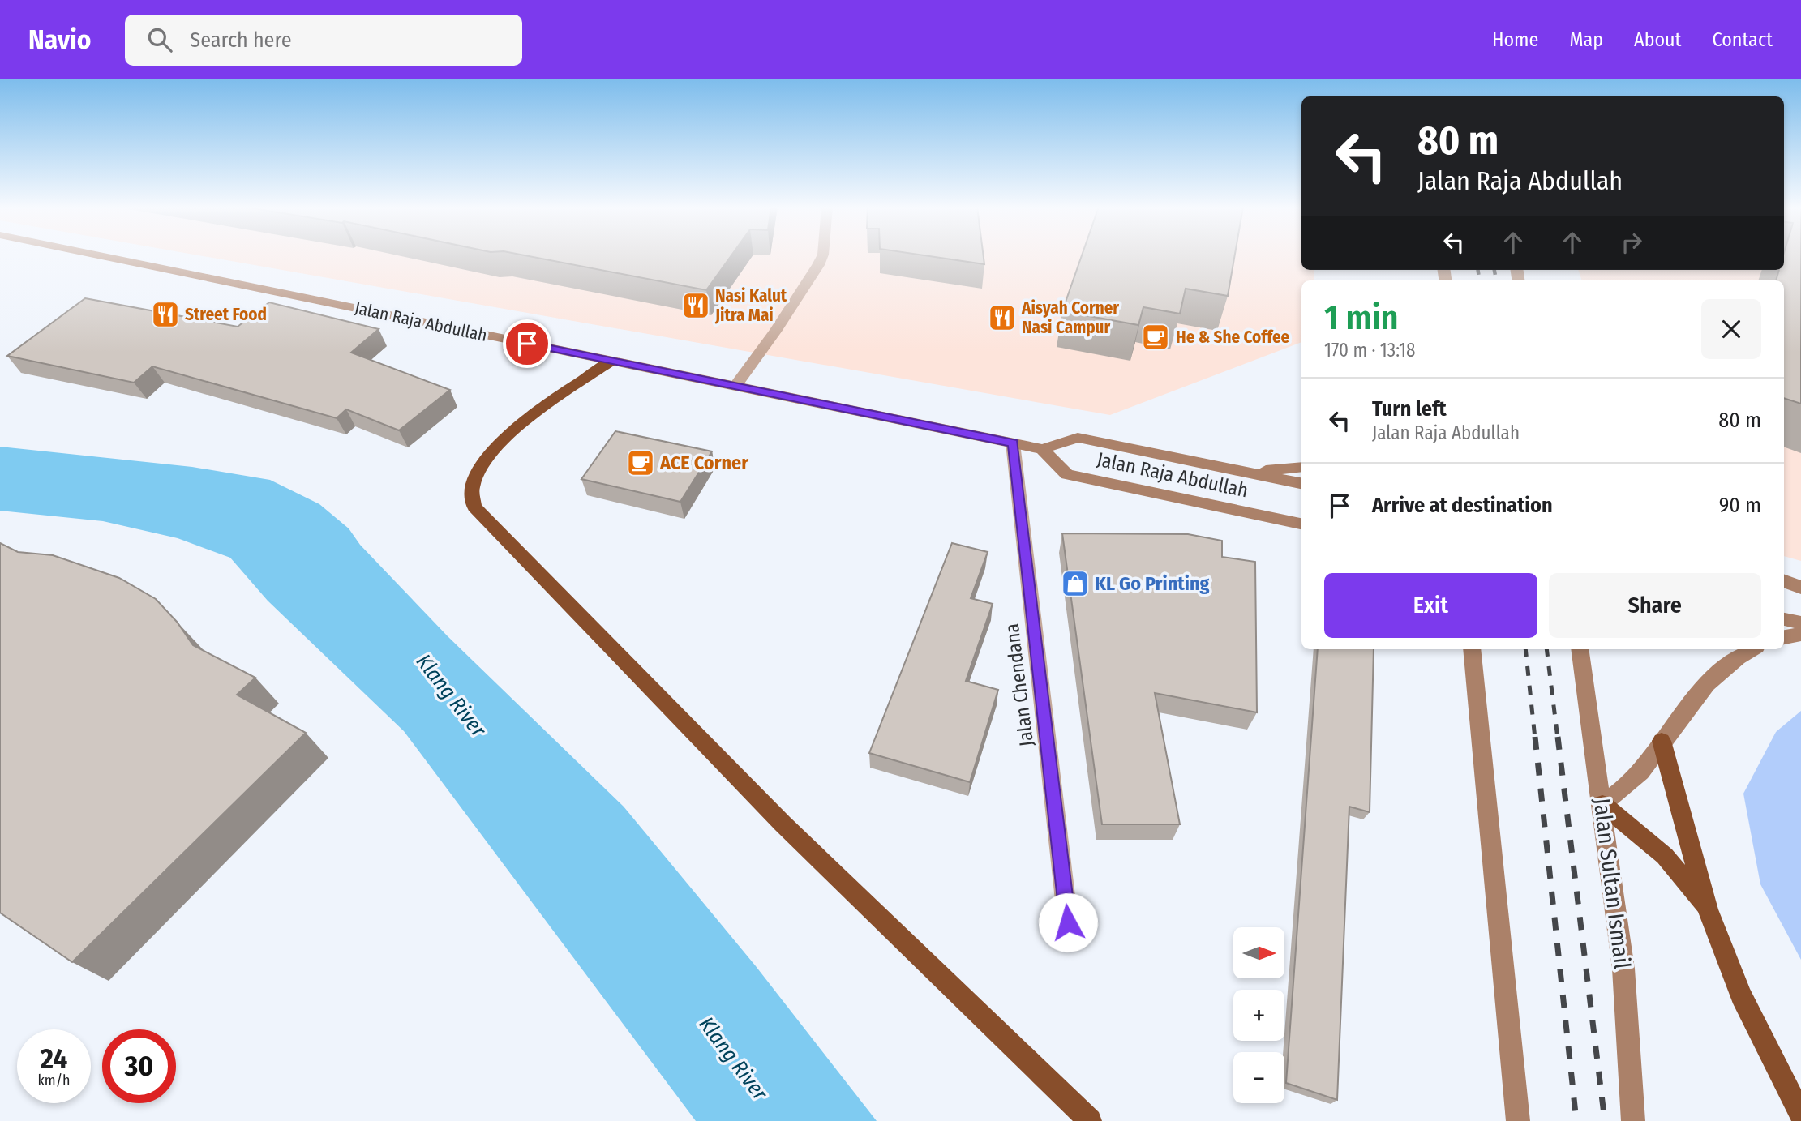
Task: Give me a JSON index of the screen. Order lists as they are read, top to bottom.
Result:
{
  "streets": {
    "street": ["Jalan Raja Abdullah", "Jalan Chendana", "Jalan Sultan Ismail"]
  },
  "crossings": [
    ["Jalan Raja Abdullah", "Jalan Chendana"]
  ],
  "water": ["Klang River"],
  "places": {
    "restaurant": ["Nasi Kalut Jitra Mai", "Street Food", "Aisyah Corner Nasi Campur"],
    "cafe": ["He & She Coffee", "ACE Corner"],
    "shop": ["KL Go Printing"]
  },
  "north": "right",
  "page": {
    "header": "Navio",
    "search": "Search here",
    "nav": [
      "Home",
      "Map",
      "About",
      "Contact"
    ],
    "turn": ["80 m", "Jalan Raja Abdullah"],
    "heading": ["1 min", "170 m · 13:18"],
    "list": [
      {
        "name": "Turn left",
        "note": "Jalan Raja Abdullah",
        "value": "80 m"
      },
      {
        "name": "Arrive at destination",
        "value": "90 m"
      }
    ],
    "buttons": ["Exit", "Share"],
    "map_buttons": ["+", "−"],
    "speed": "24 km/h",
    "limit": "30"
  }
}
